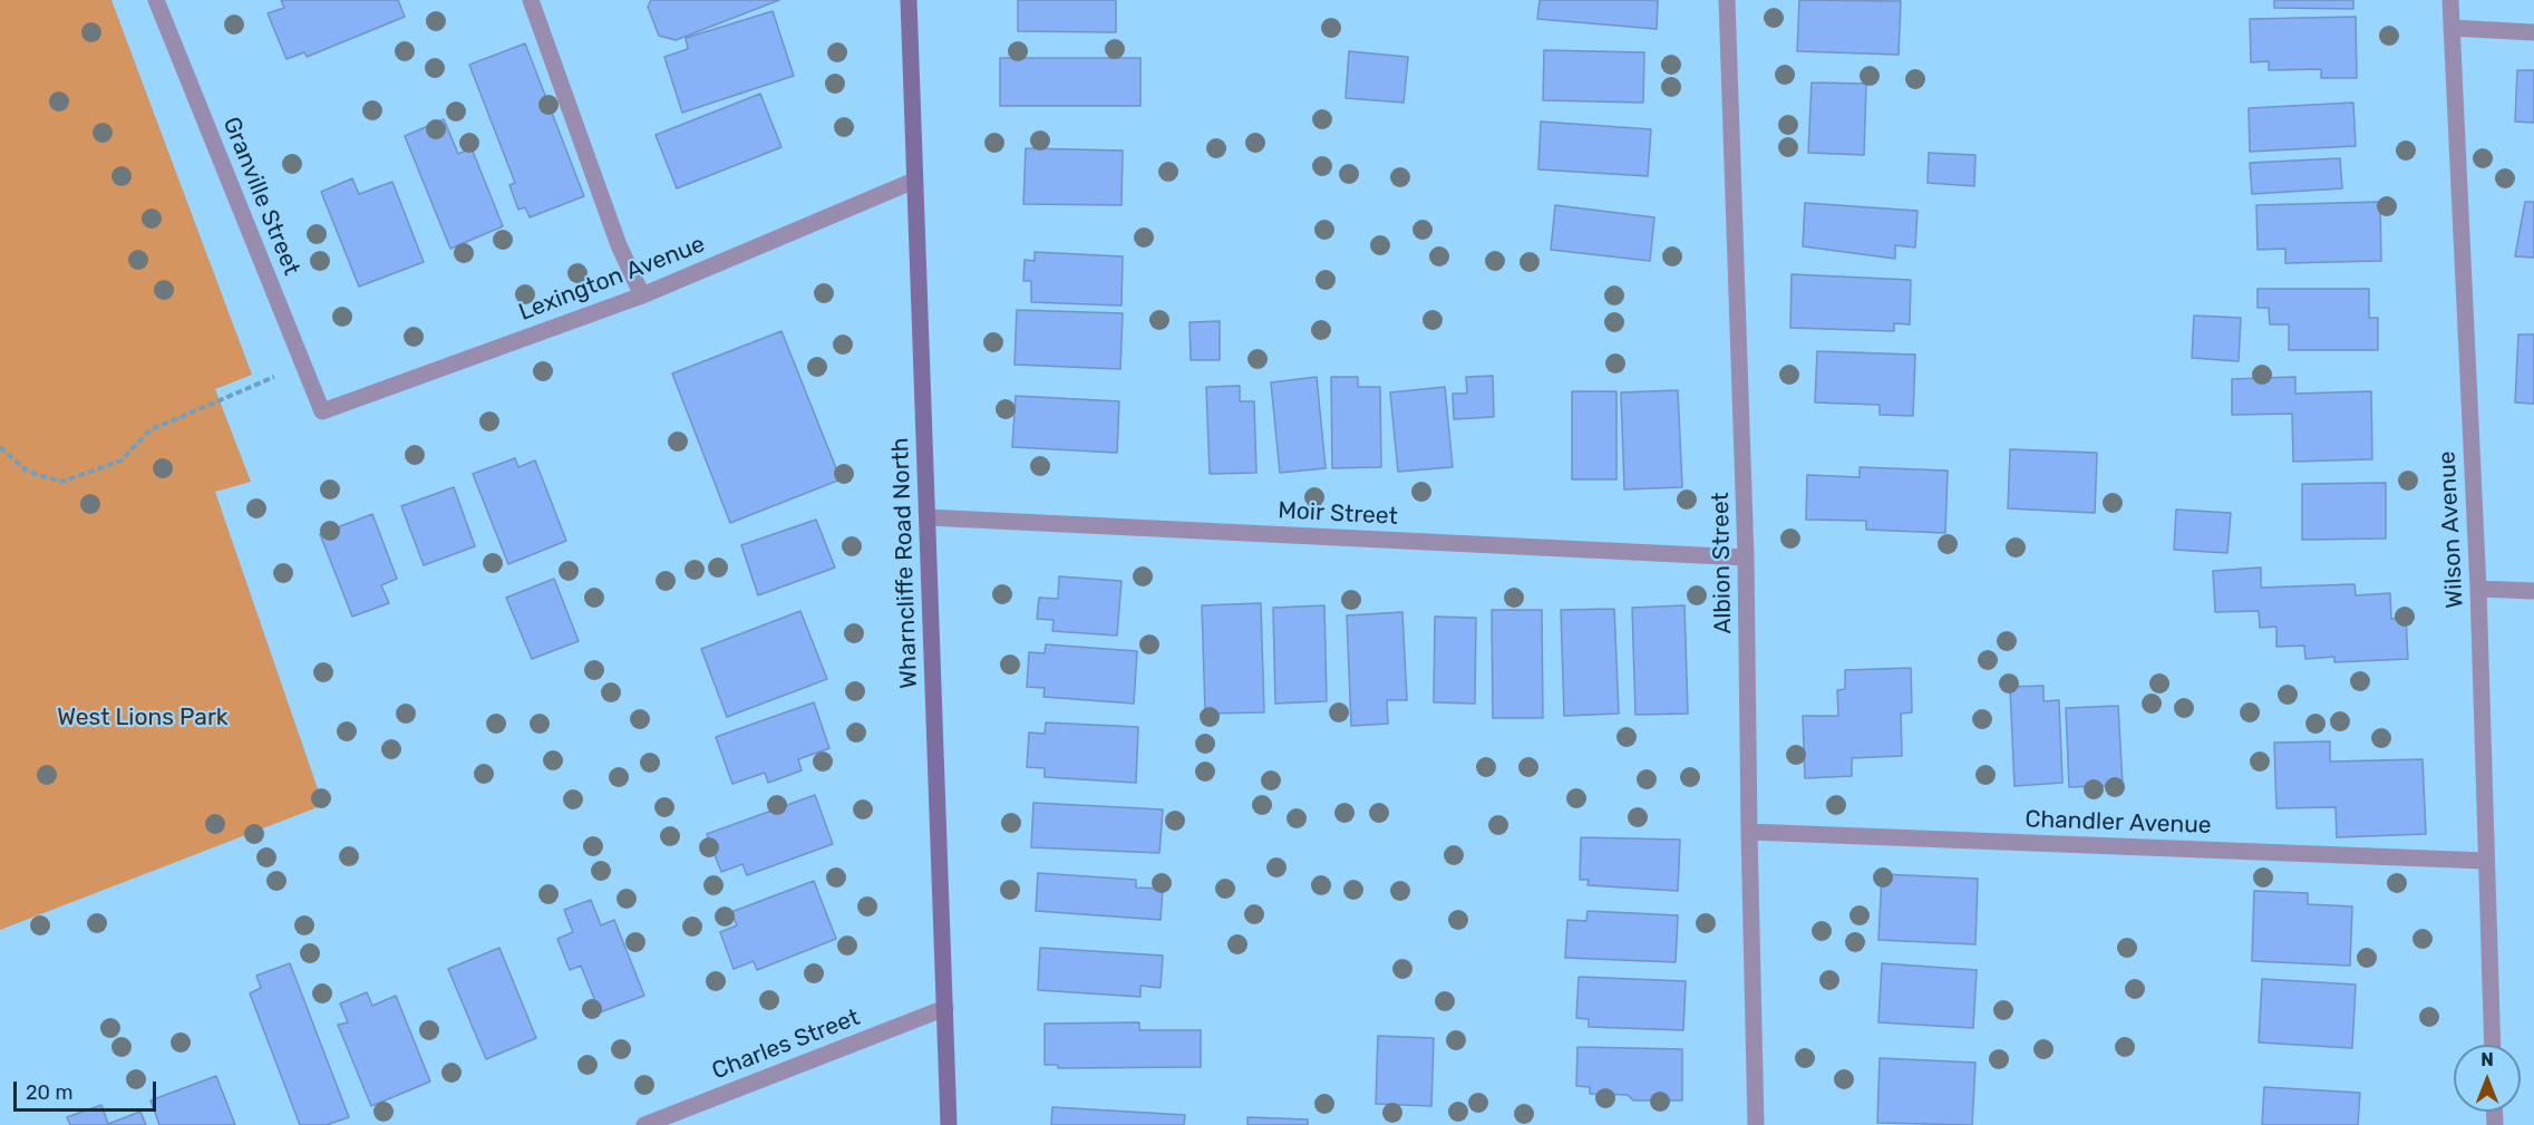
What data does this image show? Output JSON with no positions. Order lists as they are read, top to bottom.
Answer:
{
  "streets": {
    "main road": ["Wharncliffe Road North"],
    "street": [
      "Granville Street",
      "Lexington Avenue",
      "Moir Street",
      "Wilson Avenue",
      "Albion Street",
      "Chandler Avenue",
      "Charles Street"
    ]
  },
  "crossings": [
    ["Granville Street", "Lexington Avenue"],
    ["Lexington Avenue", "Wharncliffe Road North"],
    ["Moir Street", "Wharncliffe Road North"],
    ["Moir Street", "Albion Street"],
    ["Wilson Avenue", "Chandler Avenue"],
    ["Wharncliffe Road North", "Charles Street"],
    ["Albion Street", "Chandler Avenue"]
  ],
  "parks": ["West Lions Park"],
  "scale_bar": "20 m",
  "north": "top"
}
